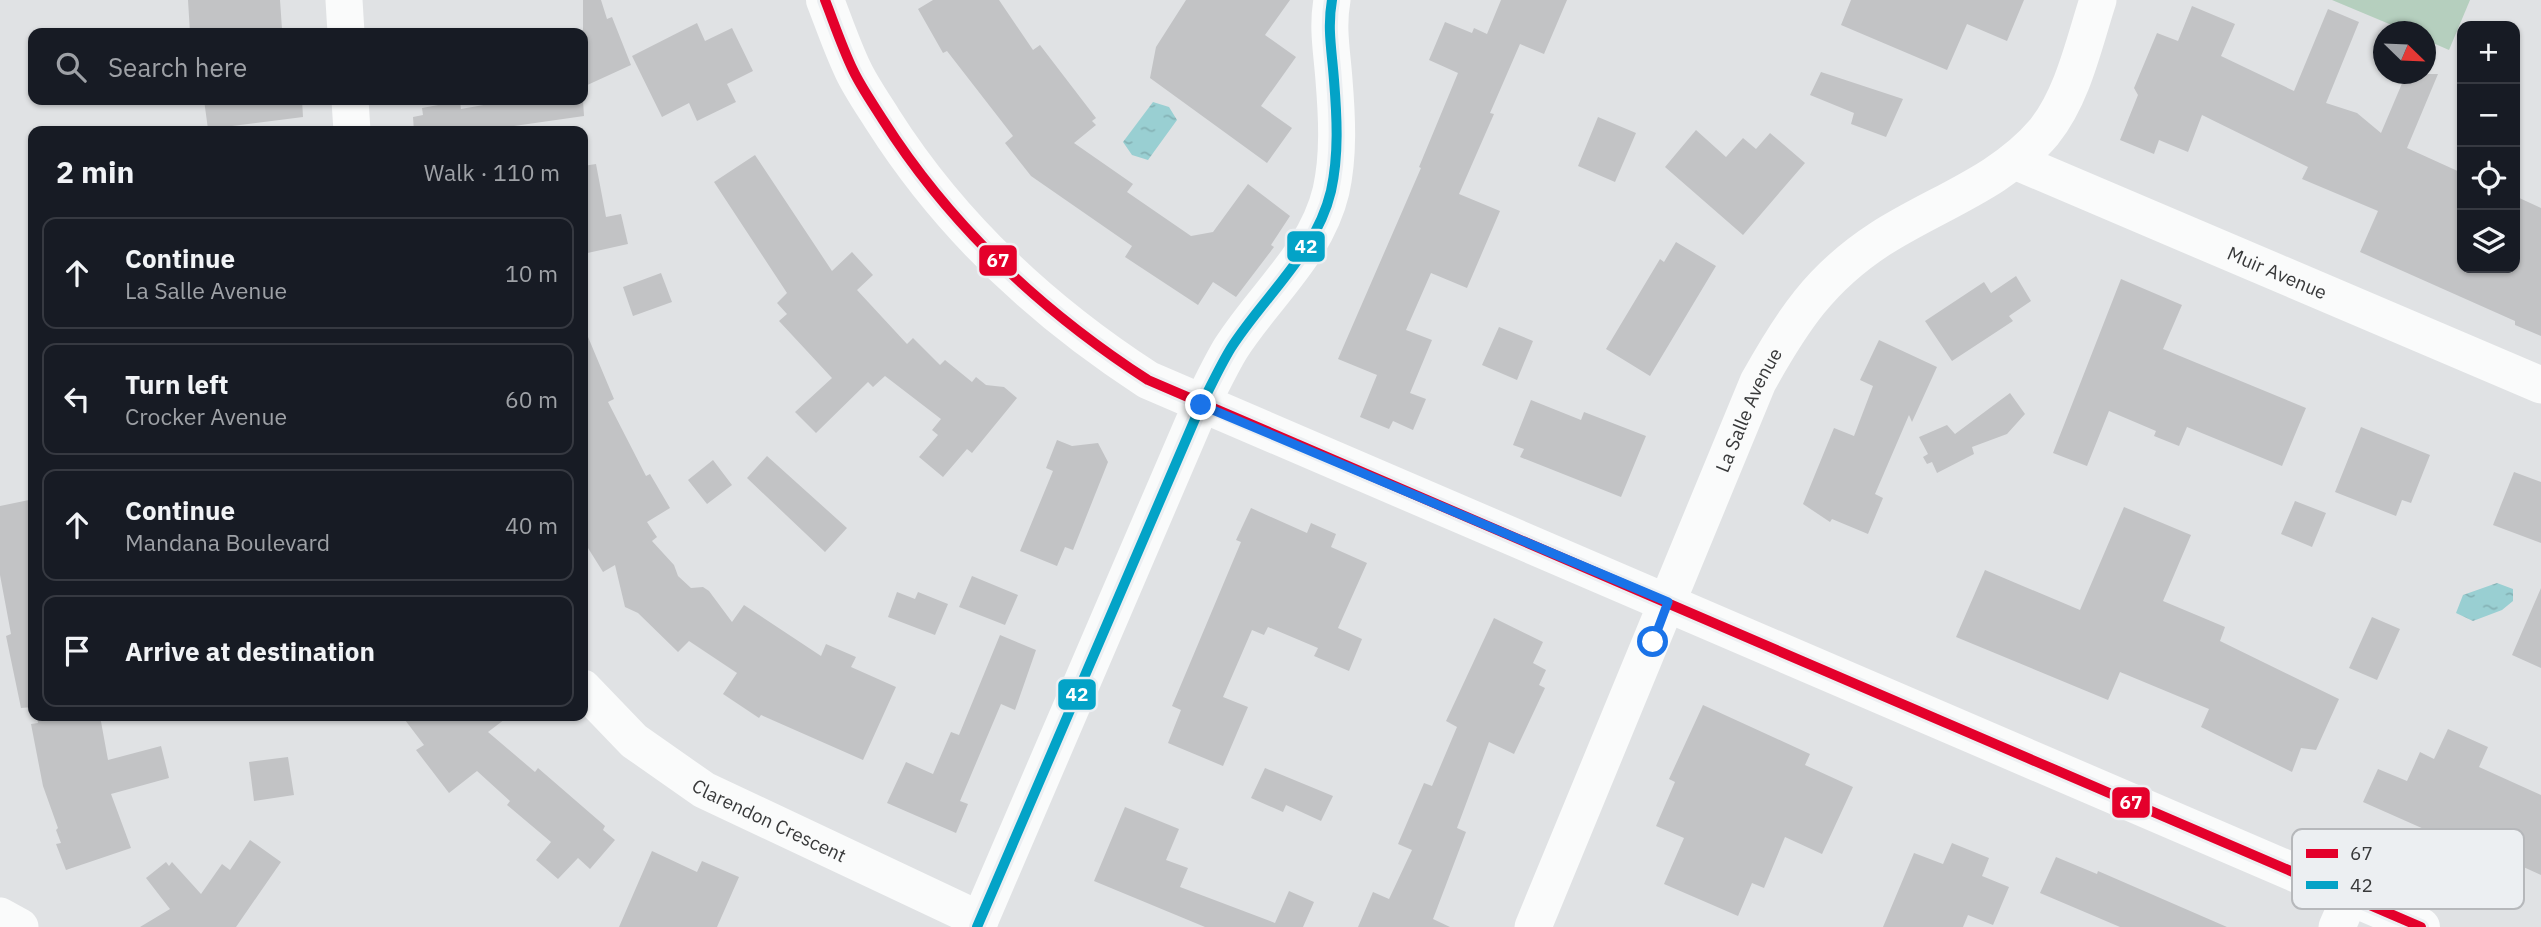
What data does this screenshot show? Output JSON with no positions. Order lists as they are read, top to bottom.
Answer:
{
  "streets": {
    "street": ["Muir Avenue", "La Salle Avenue", "Clarendon Crescent"]
  },
  "crossings": [
    ["Muir Avenue", "La Salle Avenue"]
  ],
  "lines": ["transit line 67", "transit line 42"],
  "legend": ["67", "42"],
  "north": "bottom right",
  "page": {
    "map_buttons": ["+", "−"],
    "search": "Search here",
    "heading": ["2 min", "Walk · 110 m"],
    "list": [
      ["Continue", "La Salle Avenue", "10 m"],
      ["Turn left", "Crocker Avenue", "60 m"],
      ["Continue", "Mandana Boulevard", "40 m"],
      "Arrive at destination"
    ]
  }
}
